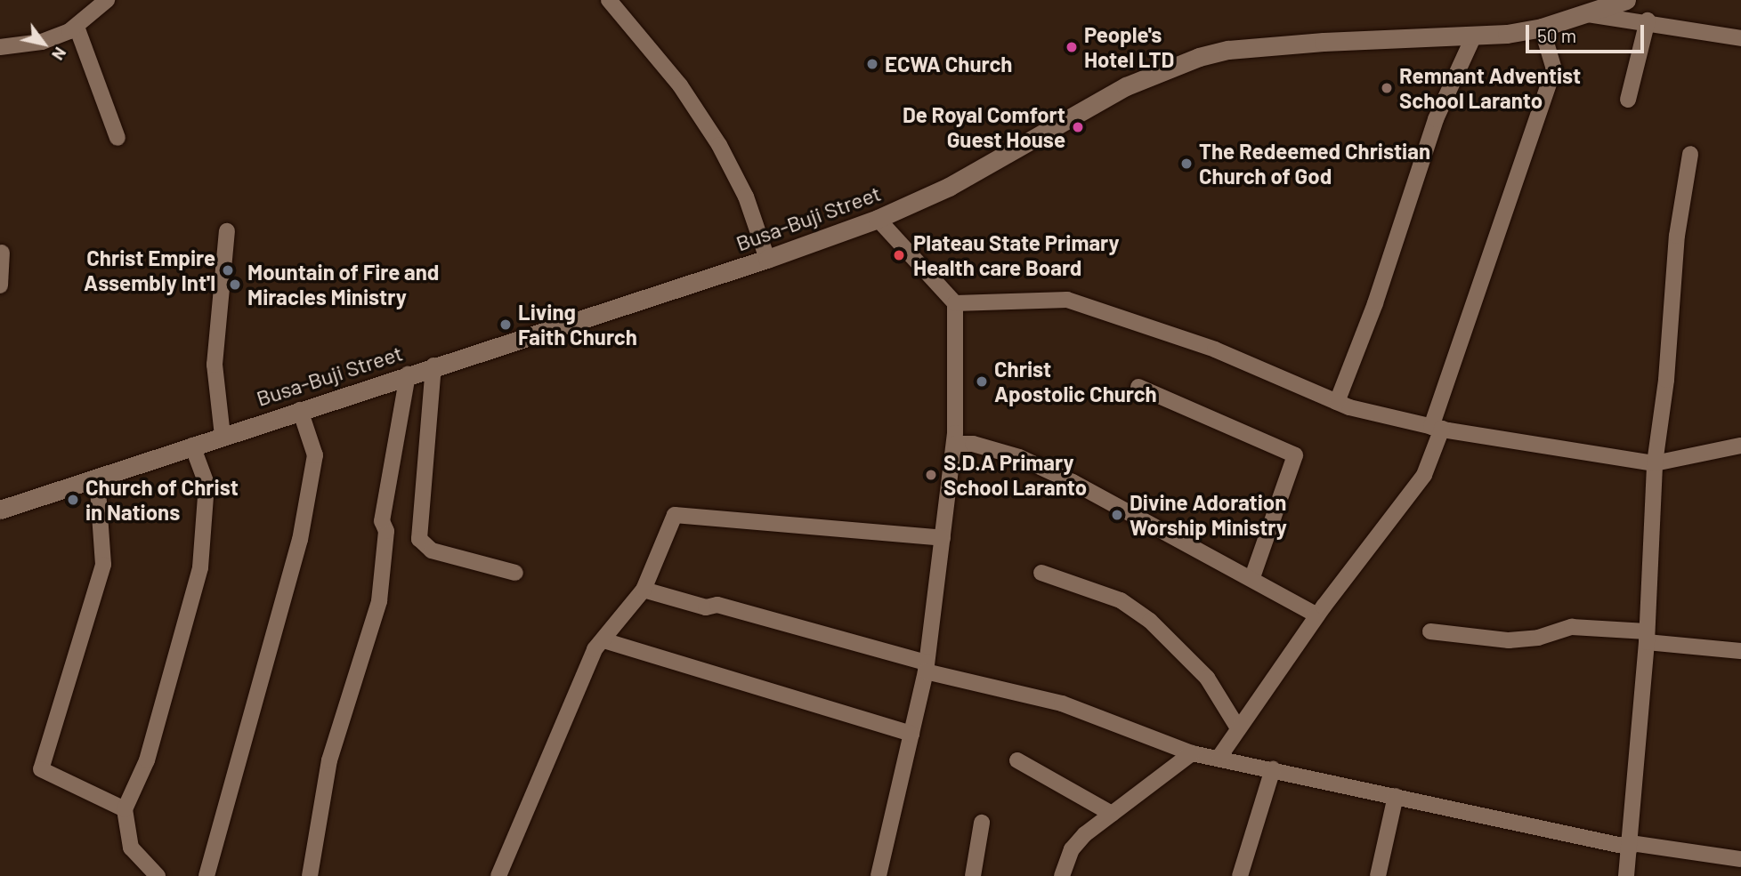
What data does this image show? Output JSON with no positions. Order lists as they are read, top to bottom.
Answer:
{
  "streets": {
    "street": ["Busa-Buji Street"]
  },
  "places": [
    "People's Hotel LTD",
    "ECWA Church",
    "Remnant Adventist School Laranto",
    "De Royal Comfort Guest House",
    "The Redeemed Christian Church of God",
    "Plateau State Primary Health care Board",
    "Christ Empire Assembly Int'l",
    "Mountain of Fire and Miracles Ministry",
    "Living Faith Church",
    "Christ Apostolic Church",
    "S.D.A Primary School Laranto",
    "Church of Christ in Nations",
    "Divine Adoration Worship Ministry"
  ],
  "scale_bar": "50 m",
  "north": "bottom right"
}
